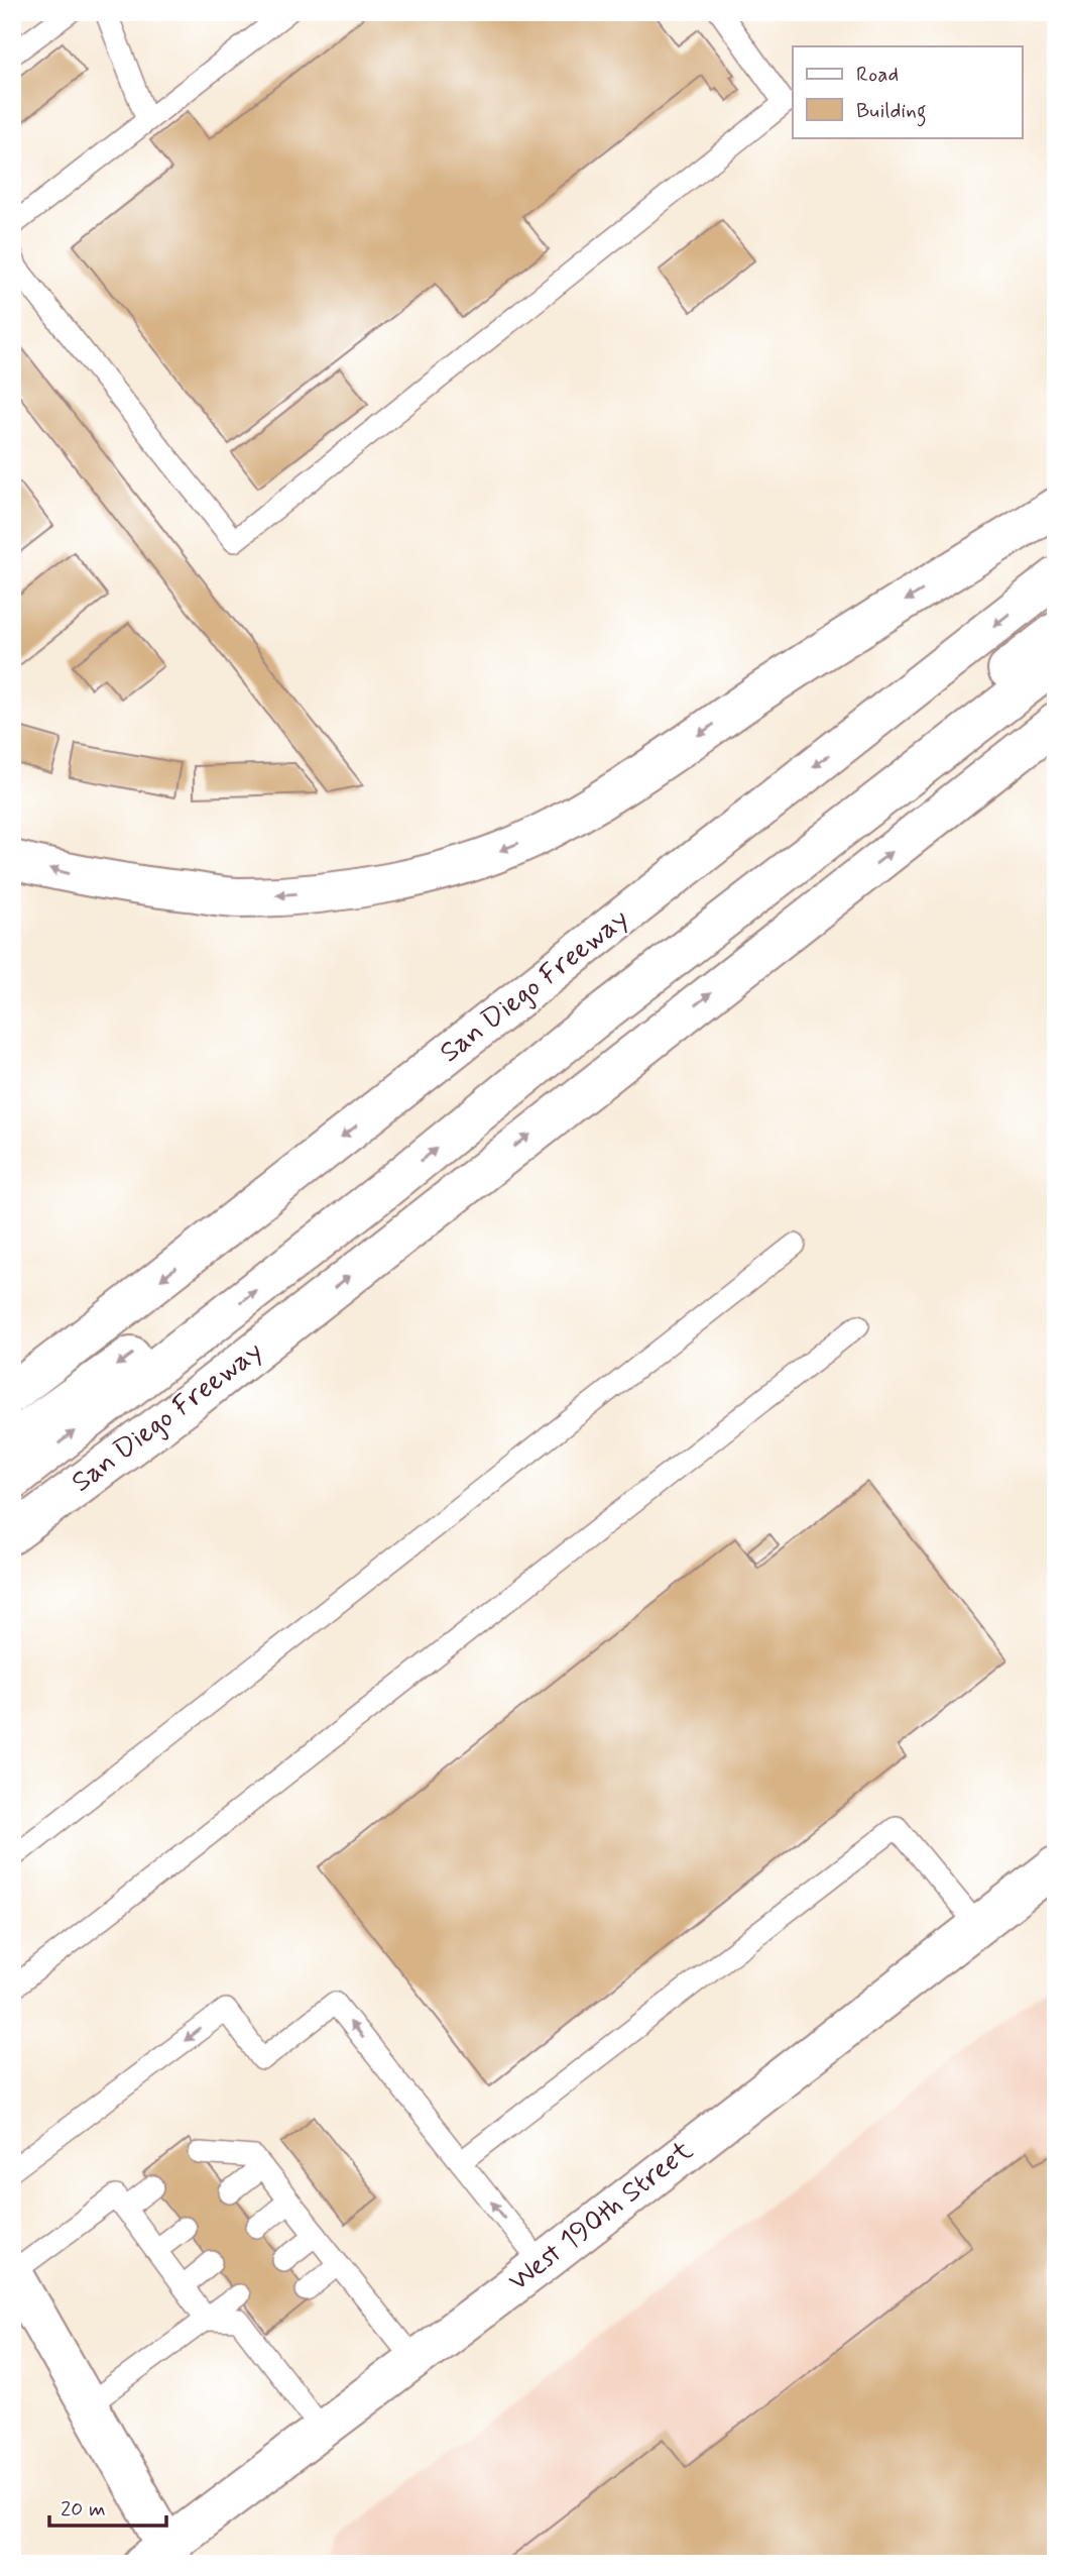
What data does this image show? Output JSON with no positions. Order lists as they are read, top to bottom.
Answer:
{
  "streets": {
    "main road": ["San Diego Freeway", "West 190th Street"]
  },
  "legend": ["Road", "Building"],
  "scale_bar": "20 m"
}
